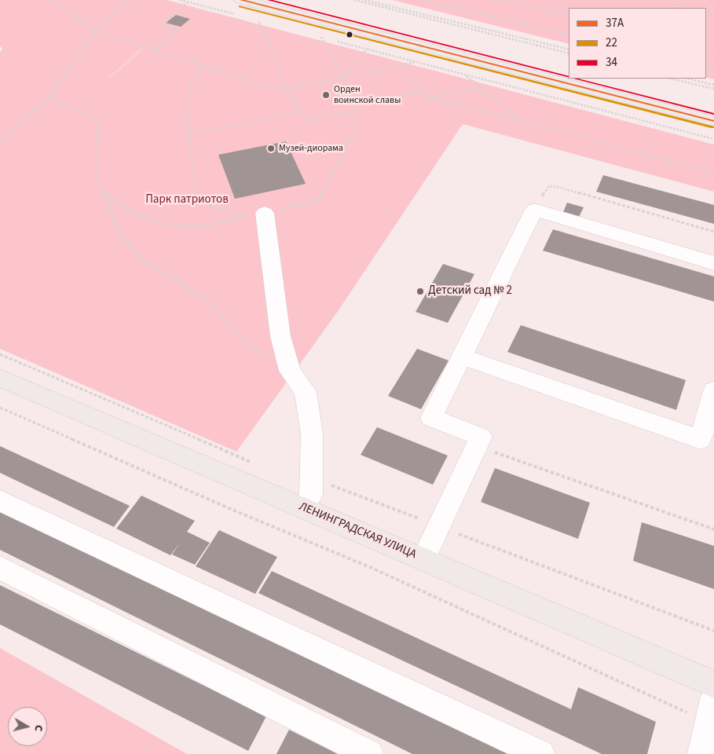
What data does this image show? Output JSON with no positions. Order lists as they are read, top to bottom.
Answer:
{
  "streets": {
    "main road": ["ЛЕНИНГРАДСКАЯ УЛИЦА"]
  },
  "parks": ["Парк патриотов"],
  "places": ["Орден воинской славы", "Музей-диорама", "Детский сад № 2"],
  "lines": ["transit line 37А", "transit line 34", "transit line 22"],
  "legend": ["37А", "22", "34"],
  "north": "right"
}
